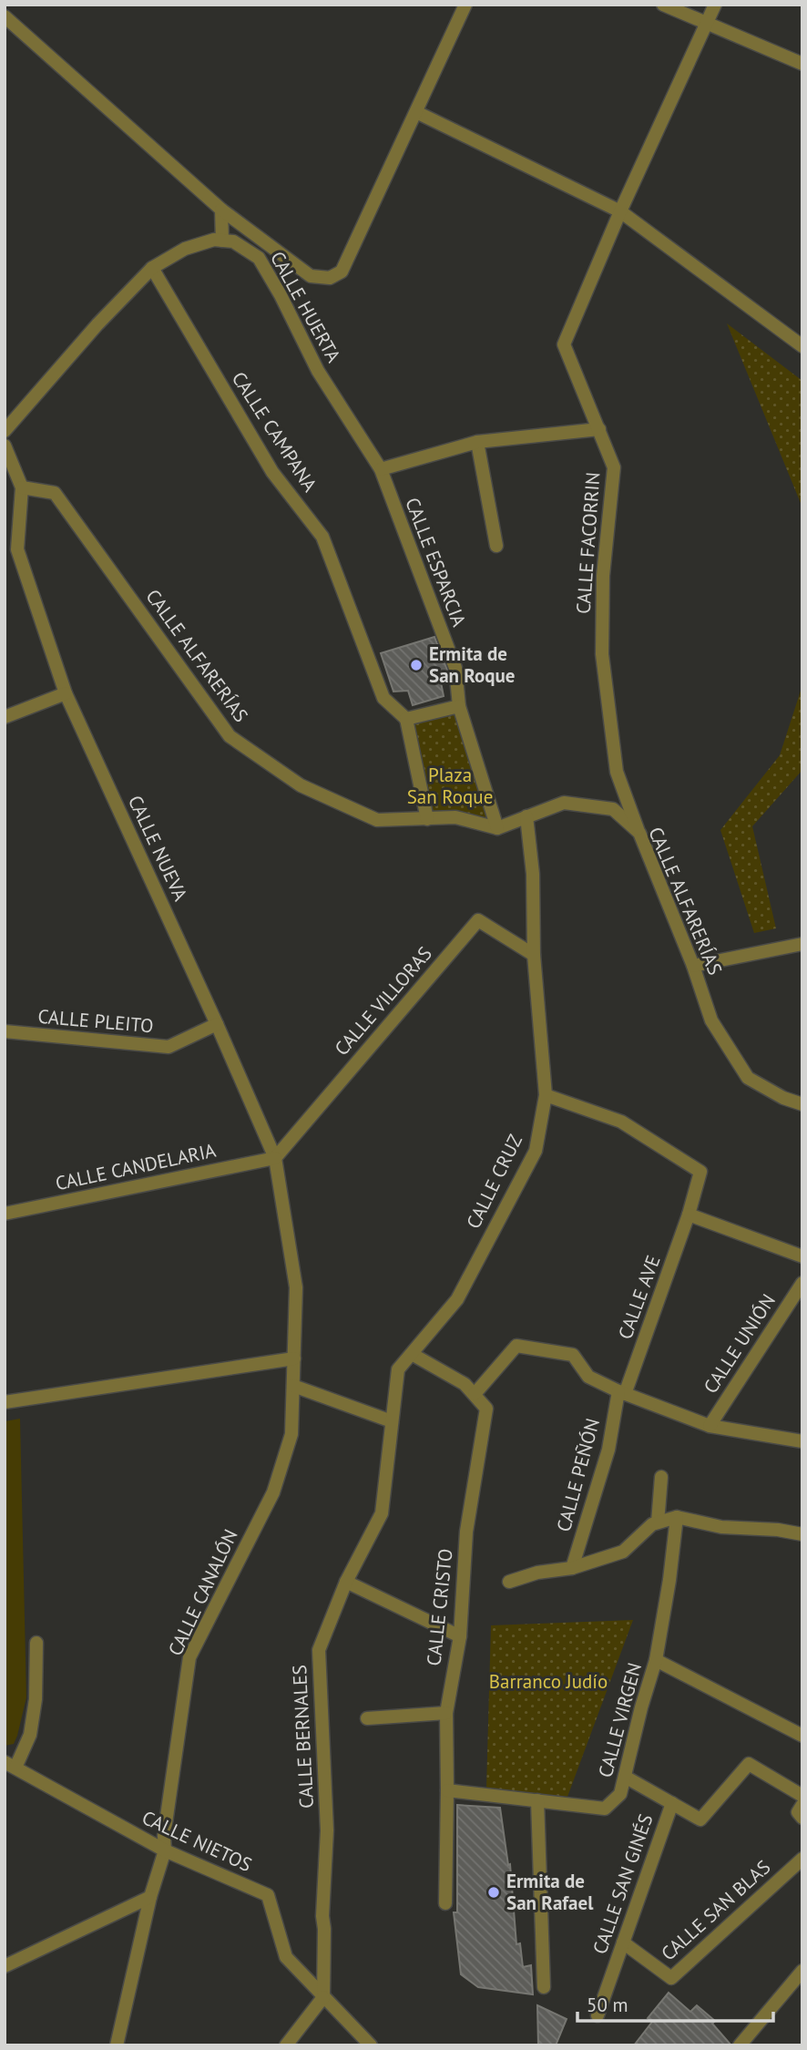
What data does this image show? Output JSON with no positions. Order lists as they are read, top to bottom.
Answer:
{
  "streets": {
    "street": [
      "CALLE HUERTA",
      "CALLE CAMPANA",
      "CALLE FACORRIN",
      "CALLE ESPARCIA",
      "CALLE ALFARERÍAS",
      "CALLE NUEVA",
      "CALLE VILLORAS",
      "CALLE PLEITO",
      "CALLE CANDELARIA",
      "CALLE CRUZ",
      "CALLE AVE",
      "CALLE UNIÓN",
      "CALLE PEÑÓN",
      "CALLE CANALÓN",
      "CALLE CRISTO",
      "CALLE VIRGEN",
      "CALLE BERNALES",
      "CALLE NIETOS",
      "CALLE SAN GINÉS",
      "CALLE SAN BLAS"
    ]
  },
  "crossings": [
    ["CALLE HUERTA", "CALLE ESPARCIA"],
    ["CALLE FACORRIN", "CALLE ALFARERÍAS"],
    ["CALLE ESPARCIA", "CALLE ALFARERÍAS"],
    ["CALLE ALFARERÍAS", "CALLE NUEVA"],
    ["CALLE ALFARERÍAS", "CALLE CRUZ"],
    ["CALLE NUEVA", "CALLE VILLORAS"],
    ["CALLE NUEVA", "CALLE PLEITO"],
    ["CALLE NUEVA", "CALLE CANDELARIA"],
    ["CALLE NUEVA", "CALLE CANALÓN"],
    ["CALLE VILLORAS", "CALLE CANDELARIA"],
    ["CALLE VILLORAS", "CALLE CRUZ"],
    ["CALLE VILLORAS", "CALLE CANALÓN"],
    ["CALLE CANDELARIA", "CALLE CANALÓN"],
    ["CALLE CRUZ", "CALLE AVE"],
    ["CALLE CRUZ", "CALLE BERNALES"],
    ["CALLE AVE", "CALLE PEÑÓN"],
    ["CALLE CANALÓN", "CALLE NIETOS"],
    ["CALLE CRISTO", "CALLE VIRGEN"],
    ["CALLE BERNALES", "CALLE NIETOS"],
    ["CALLE SAN GINÉS", "CALLE SAN BLAS"]
  ],
  "parks": ["Plaza San Roque", "Barranco Judío"],
  "places": ["Ermita de San Roque", "Ermita de San Rafael"],
  "scale_bar": "50 m"
}
